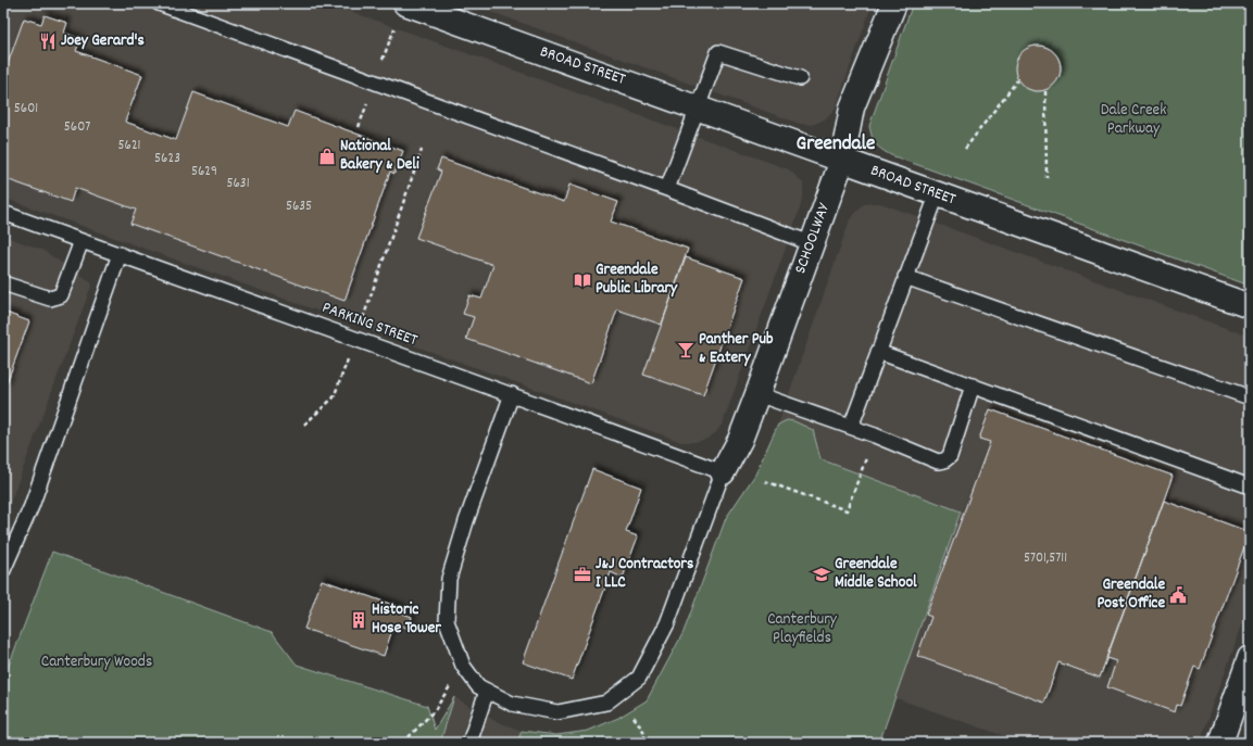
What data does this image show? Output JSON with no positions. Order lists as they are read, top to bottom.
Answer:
{
  "streets": {
    "street": ["BROAD STREET", "SCHOOLWAY"],
    "lane": ["PARKING STREET"]
  },
  "crossings": [
    ["BROAD STREET", "SCHOOLWAY"],
    ["SCHOOLWAY", "PARKING STREET"]
  ],
  "districts": ["Greendale"],
  "parks": ["Dale Creek Parkway", "Canterbury Playfields", "Canterbury Woods"],
  "places": {
    "restaurant": ["Joey Gerard's"],
    "shop": ["National Bakery & Deli"],
    "library": ["Greendale Public Library"],
    "bar": ["Panther Pub & Eatery"],
    "office": ["J&J Contractors I LLC"],
    "school or university": ["Greendale Middle School"],
    "public building": ["Greendale Post Office"],
    "building": ["Historic Hose Tower"]
  },
  "house_numbers": [
    "5601",
    "5607",
    "5621",
    "5623",
    "5629",
    "5631",
    "5635",
    "5701,5711"
  ]
}
